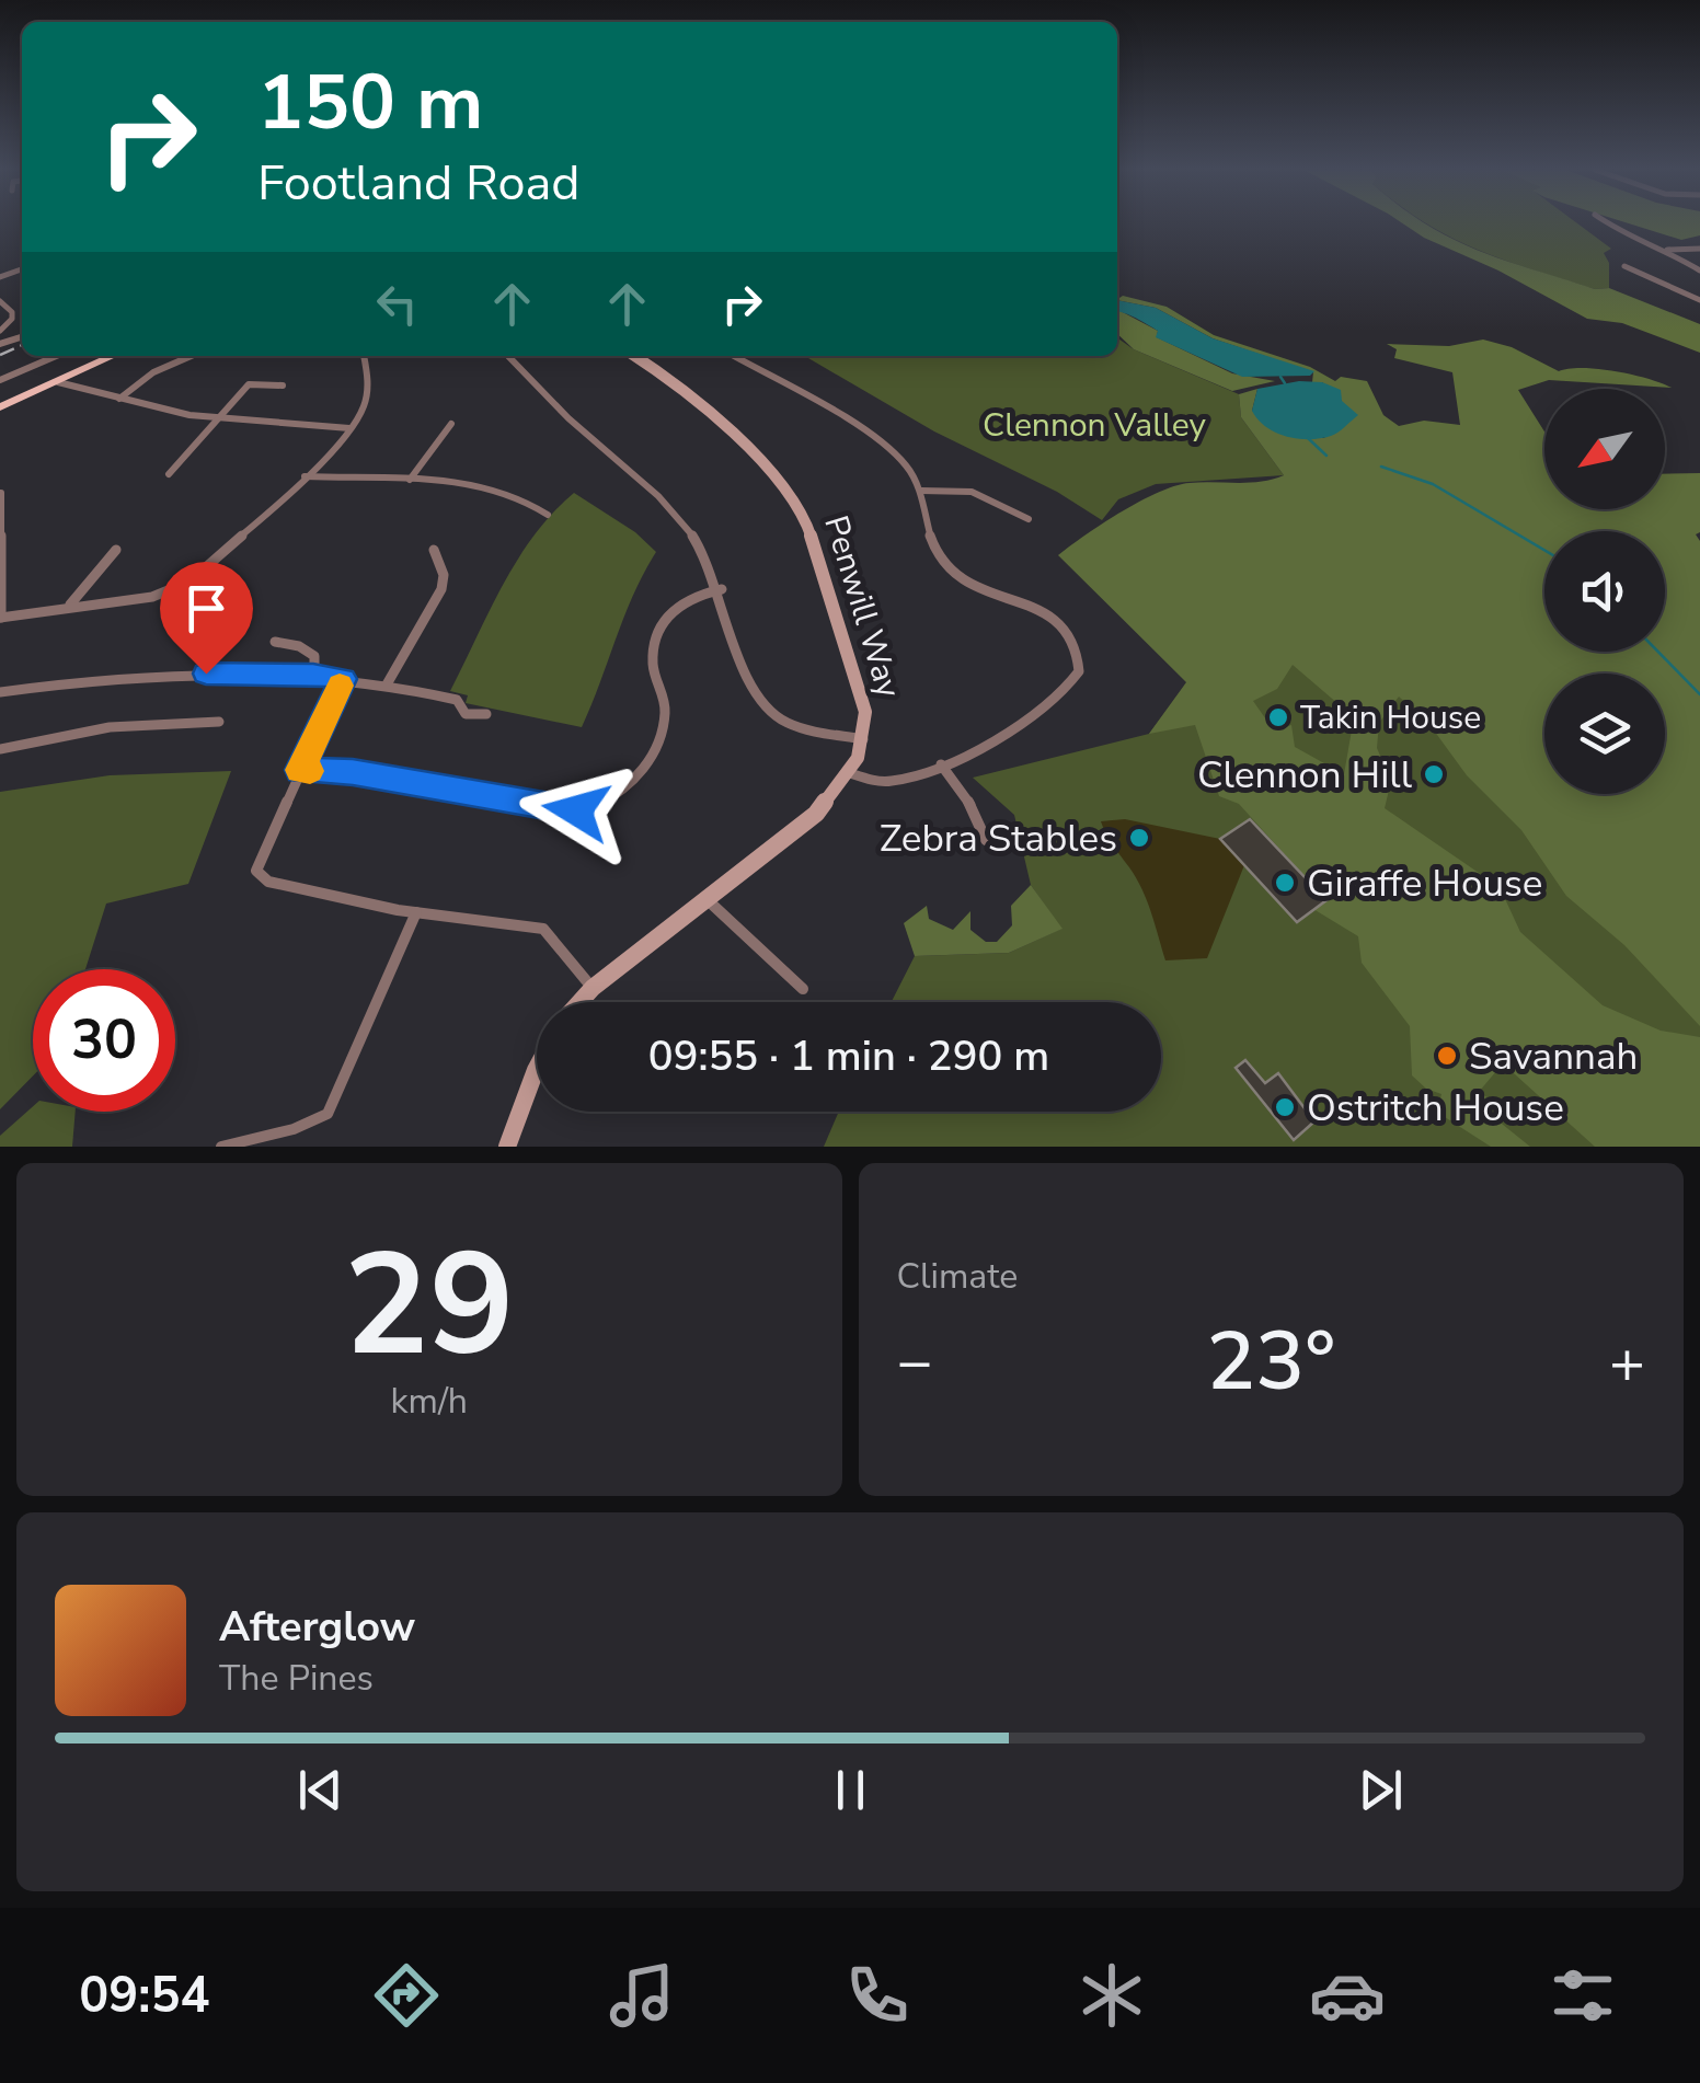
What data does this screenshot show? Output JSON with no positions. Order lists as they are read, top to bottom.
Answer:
{
  "streets": {
    "street": ["Penwill Way"]
  },
  "parks": ["Clennon Valley"],
  "places": [
    "Takin House",
    "Clennon Hill",
    "Zebra Stables",
    "Giraffe House",
    "Savannah",
    "Ostritch House"
  ],
  "north": "bottom left",
  "page": {
    "turn": ["150 m", "Footland Road"],
    "limit": "30",
    "trip": "09:55 · 1 min · 290 m",
    "tile": [
      ["29", "km/h"],
      "Climate"
    ],
    "heat": ["−", "23°", "+"],
    "song": ["Afterglow", "The Pines"],
    "tabs": "09:54"
  }
}
